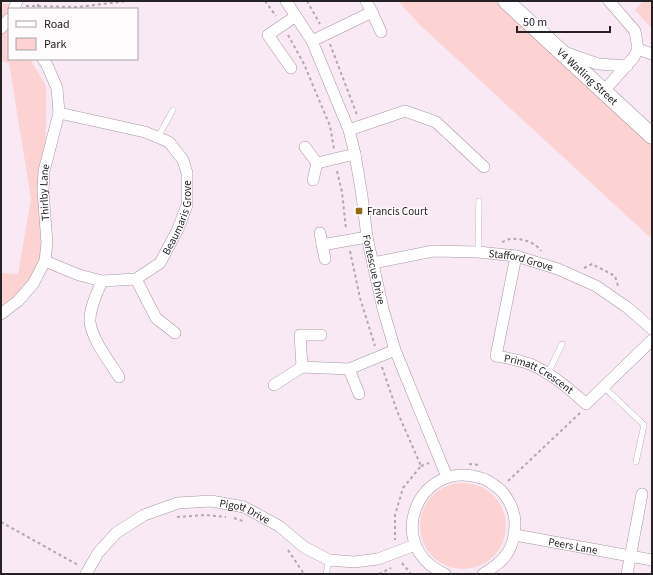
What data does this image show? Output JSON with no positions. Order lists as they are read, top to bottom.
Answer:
{
  "streets": {
    "street": [
      "V4 Watling Street",
      "Thirlby Lane",
      "Beaumaris Grove",
      "Stafford Grove",
      "Fortescue Drive",
      "Primatt Crescent",
      "Pigott Drive",
      "Peers Lane"
    ]
  },
  "crossings": [
    ["Thirlby Lane", "Beaumaris Grove"],
    ["Stafford Grove", "Fortescue Drive"],
    ["Stafford Grove", "Primatt Crescent"]
  ],
  "places": {
    "transit": ["Francis Court"]
  },
  "legend": ["Road", "Park"],
  "scale_bar": "50 m"
}
